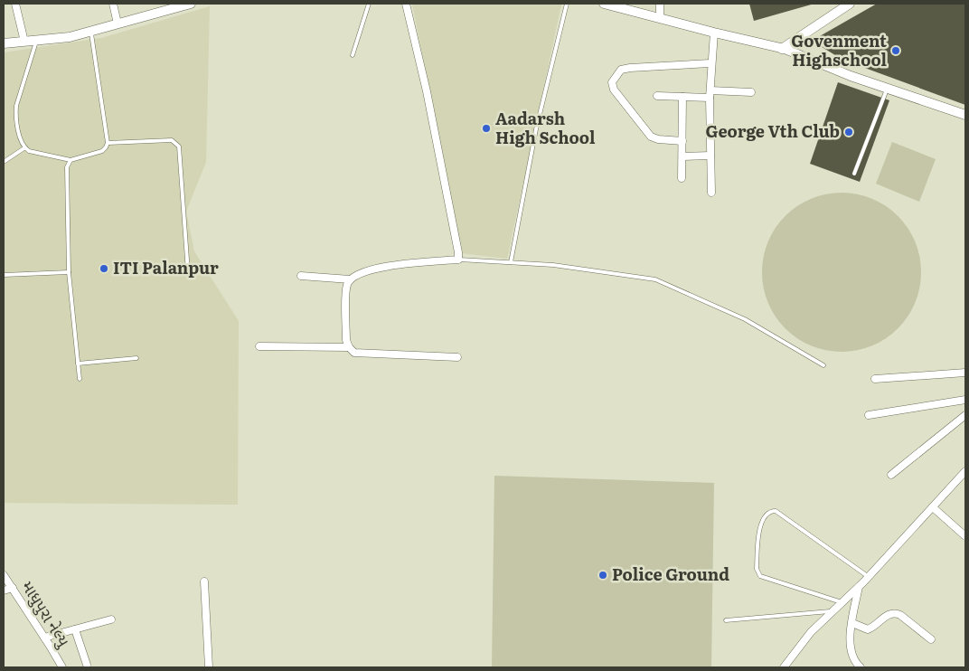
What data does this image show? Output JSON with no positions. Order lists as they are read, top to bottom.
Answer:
{
  "streets": {
    "street": ["માધુપુરા નેલ્યુ"]
  },
  "places": [
    "Govenment Highschool",
    "Aadarsh High School",
    "George Vth Club",
    "ITI Palanpur",
    "Police Ground"
  ]
}
